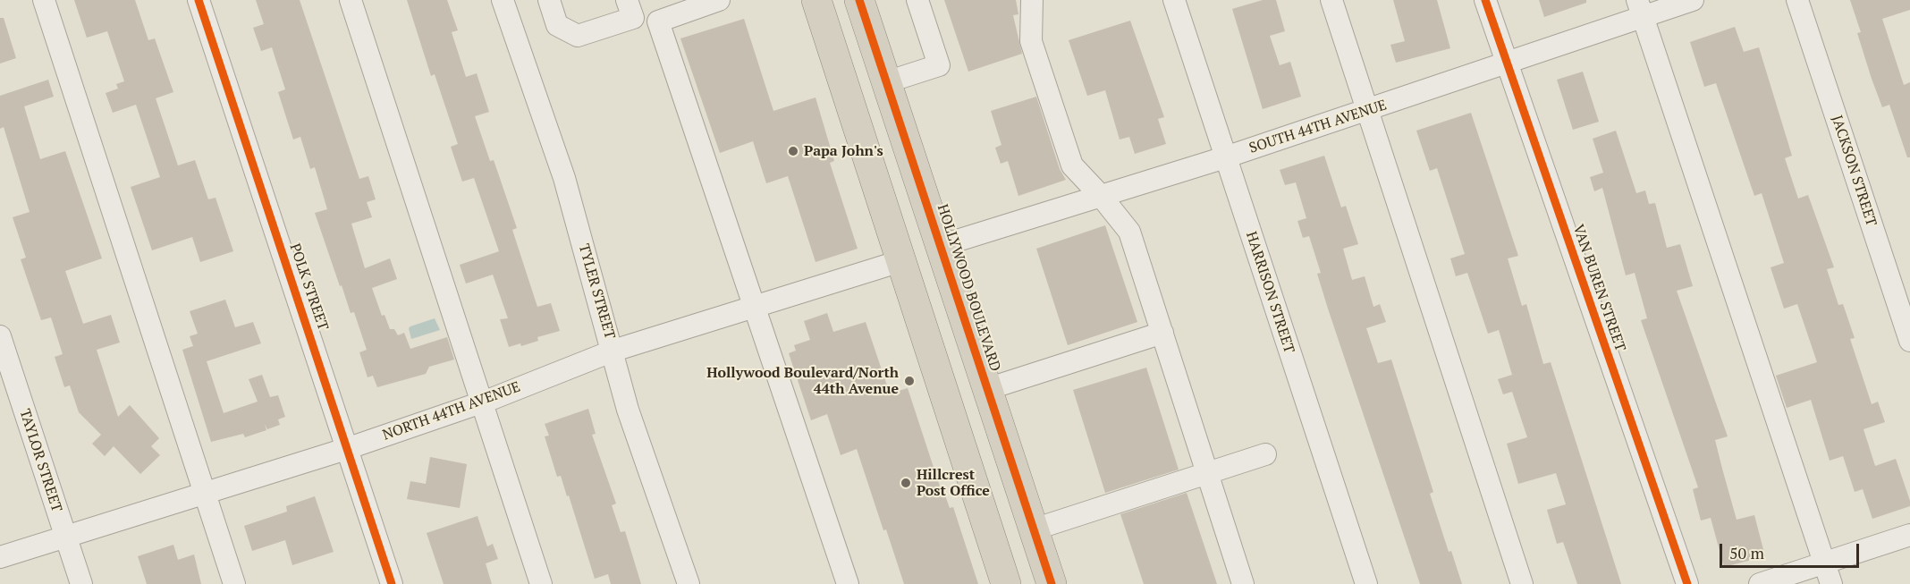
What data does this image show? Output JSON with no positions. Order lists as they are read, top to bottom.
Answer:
{
  "streets": {
    "highway": ["HOLLYWOOD BOULEVARD"],
    "street": [
      "SOUTH 44TH AVENUE",
      "JACKSON STREET",
      "POLK STREET",
      "VAN BUREN STREET",
      "TYLER STREET",
      "HARRISON STREET",
      "NORTH 44TH AVENUE",
      "TAYLOR STREET"
    ]
  },
  "crossings": [
    ["SOUTH 44TH AVENUE", "HOLLYWOOD BOULEVARD"],
    ["SOUTH 44TH AVENUE", "VAN BUREN STREET"],
    ["SOUTH 44TH AVENUE", "HARRISON STREET"],
    ["POLK STREET", "NORTH 44TH AVENUE"],
    ["TYLER STREET", "NORTH 44TH AVENUE"],
    ["NORTH 44TH AVENUE", "TAYLOR STREET"]
  ],
  "places": ["Papa John's", "Hollywood Boulevard/North 44th Avenue", "Hillcrest Post Office"],
  "scale_bar": "50 m"
}
